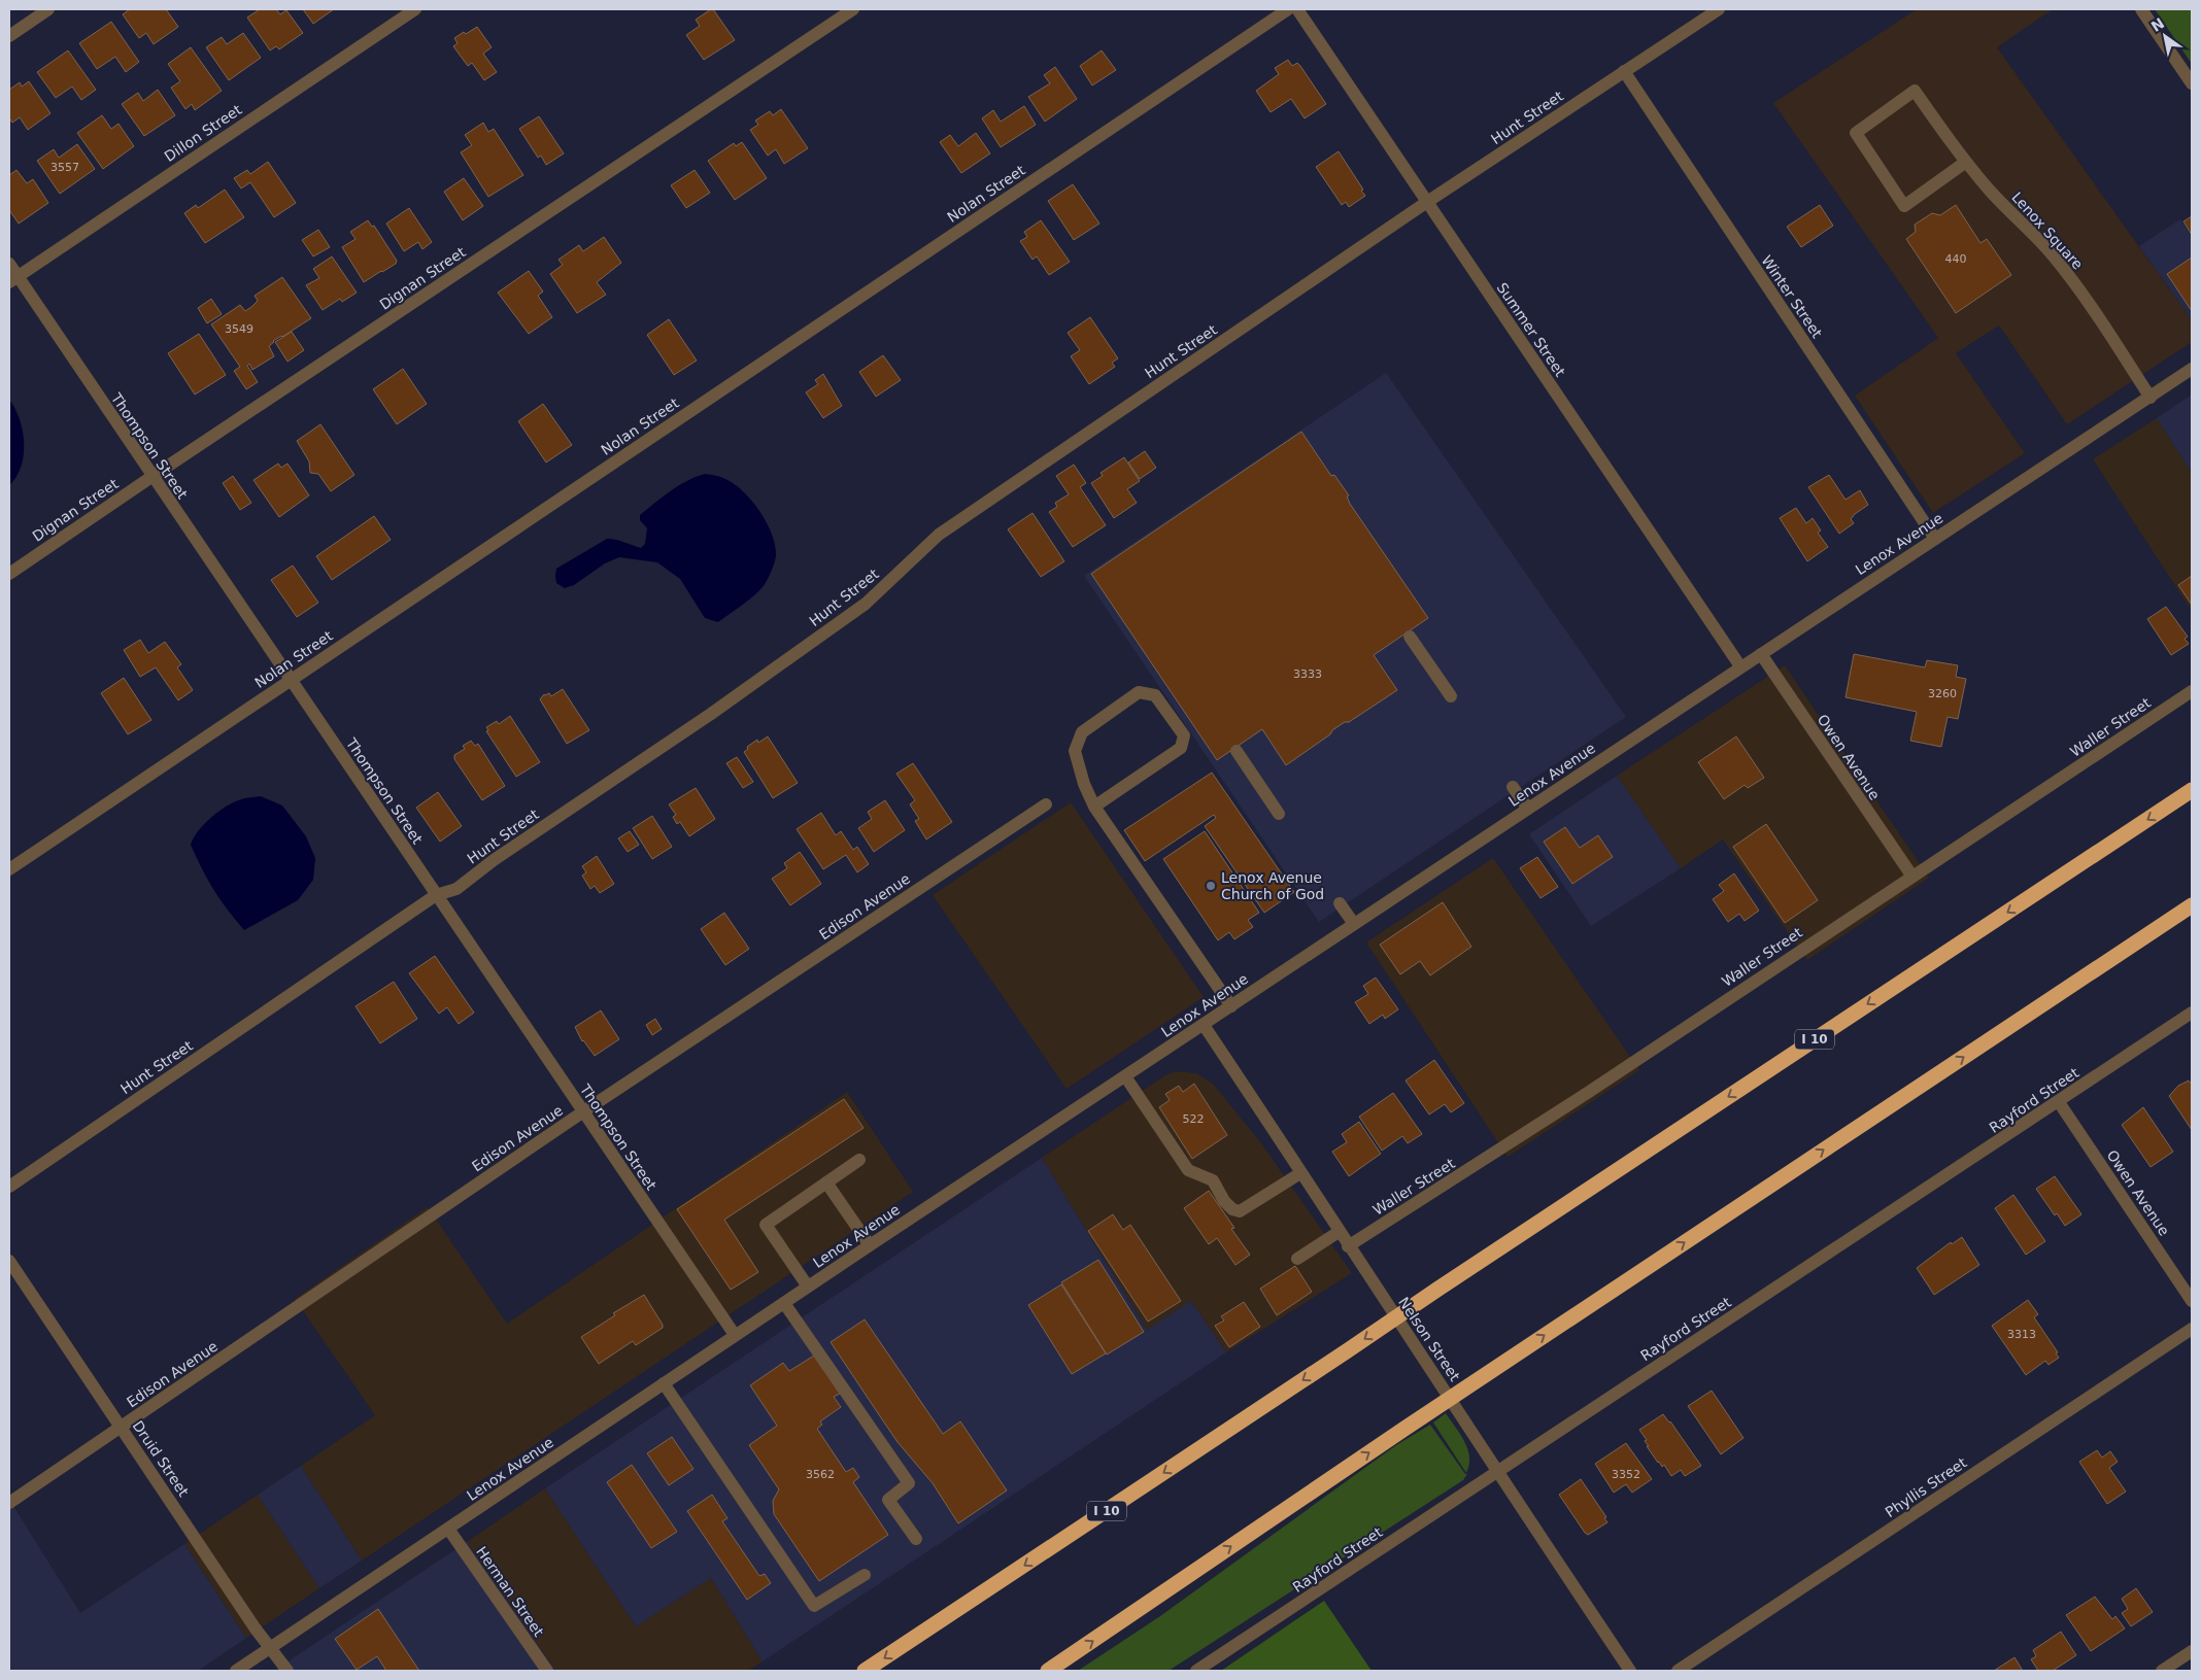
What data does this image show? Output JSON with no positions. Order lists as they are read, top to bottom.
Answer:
{
  "streets": {
    "highway": ["I 10"],
    "street": [
      "Hunt Street",
      "Dillon Street",
      "Nolan Street",
      "Lenox Square",
      "Dignan Street",
      "Winter Street",
      "Summer Street",
      "Thompson Street",
      "Lenox Avenue",
      "Waller Street",
      "Owen Avenue",
      "Edison Avenue",
      "Rayford Street",
      "Nelson Street",
      "Druid Street",
      "Phyllis Street",
      "Herman Street"
    ]
  },
  "crossings": [
    ["Hunt Street", "Winter Street"],
    ["Hunt Street", "Summer Street"],
    ["Hunt Street", "Thompson Street"],
    ["Dillon Street", "Thompson Street"],
    ["Nolan Street", "Thompson Street"],
    ["Lenox Square", "Lenox Avenue"],
    ["Dignan Street", "Thompson Street"],
    ["Winter Street", "Lenox Avenue"],
    ["Summer Street", "Lenox Avenue"],
    ["Thompson Street", "Lenox Avenue"],
    ["Thompson Street", "Edison Avenue"],
    ["Lenox Avenue", "Owen Avenue"],
    ["Lenox Avenue", "Nelson Street"],
    ["Lenox Avenue", "Druid Street"],
    ["Lenox Avenue", "Herman Street"],
    ["Waller Street", "Owen Avenue"],
    ["Waller Street", "Nelson Street"],
    ["Owen Avenue", "Rayford Street"],
    ["Edison Avenue", "Druid Street"],
    ["Rayford Street", "Nelson Street"]
  ],
  "places": ["Lenox Avenue Church of God"],
  "house_numbers": [
    "3557",
    "440",
    "3549",
    "3333",
    "3260",
    "522",
    "3313",
    "3562",
    "3352"
  ],
  "north": "top left"
}
